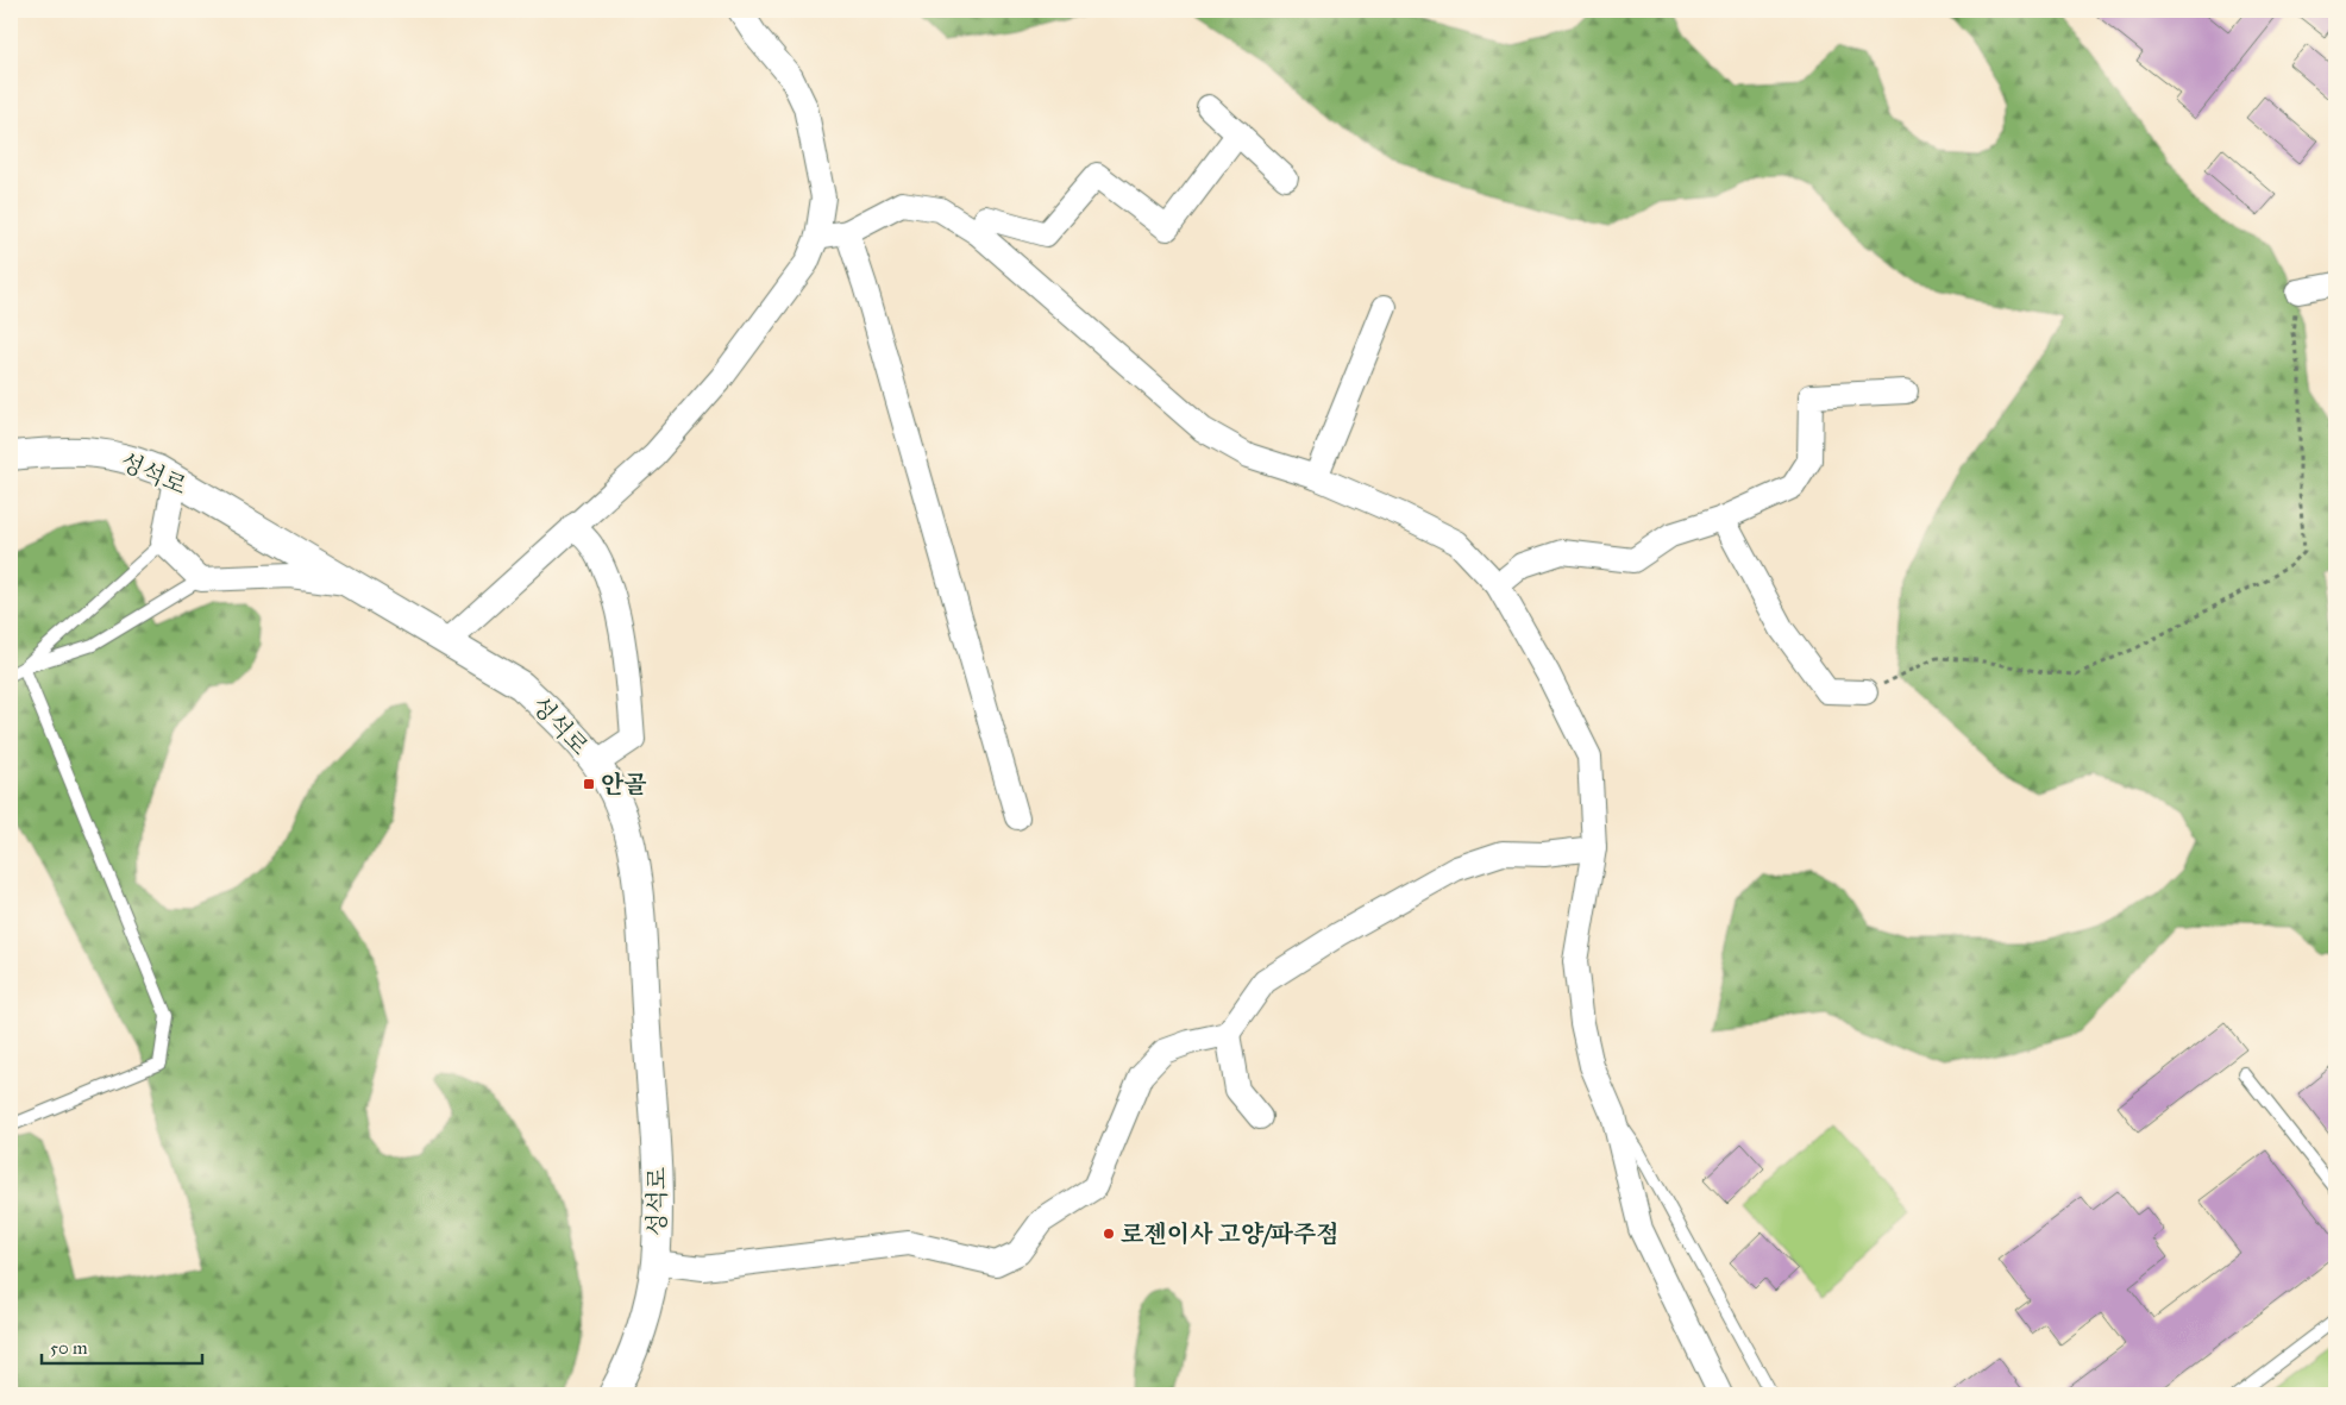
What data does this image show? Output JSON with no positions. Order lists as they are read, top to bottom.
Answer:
{
  "streets": {
    "street": ["성석로"]
  },
  "places": {
    "transit": ["안골"],
    "other": ["로젠이사 고양/파주점"]
  },
  "scale_bar": "50 m"
}
